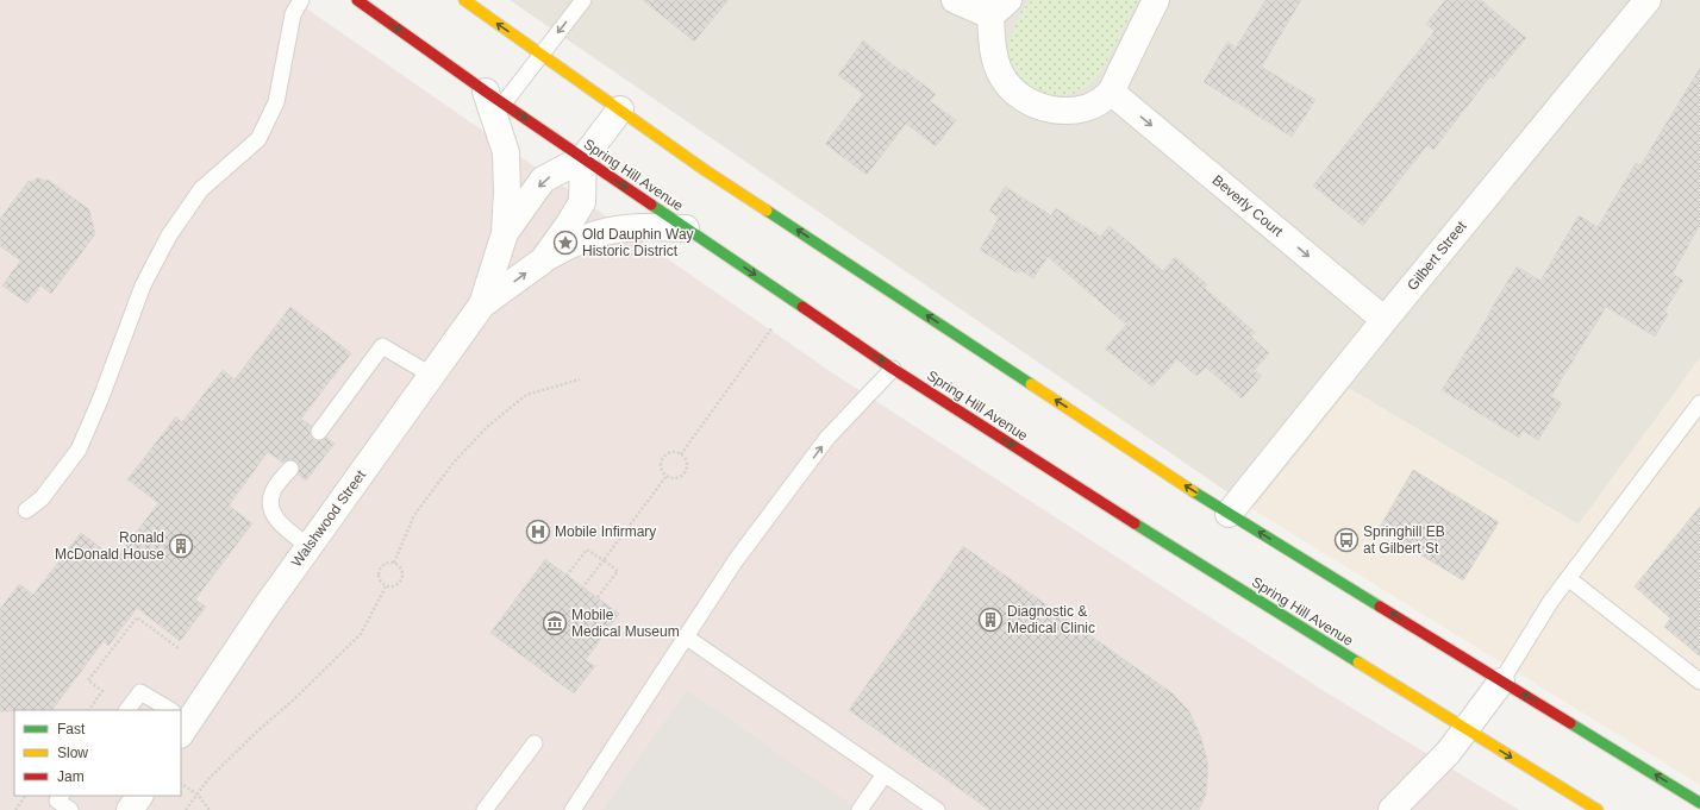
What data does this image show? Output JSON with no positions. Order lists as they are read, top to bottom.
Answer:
{
  "streets": {
    "main road": ["Spring Hill Avenue"],
    "street": ["Beverly Court", "Gilbert Street", "Walshwood Street"]
  },
  "crossings": [
    ["Spring Hill Avenue", "Walshwood Street"],
    ["Beverly Court", "Gilbert Street"]
  ],
  "one_way": ["Beverly Court"],
  "places": {
    "place": ["Old Dauphin Way Historic District"],
    "hospital": ["Mobile Infirmary"],
    "bus stop": ["Springhill EB at Gilbert St"],
    "building": ["Ronald McDonald House", "Diagnostic & Medical Clinic"],
    "museum": ["Mobile Medical Museum"]
  },
  "legend": ["Fast", "Slow", "Jam"]
}
